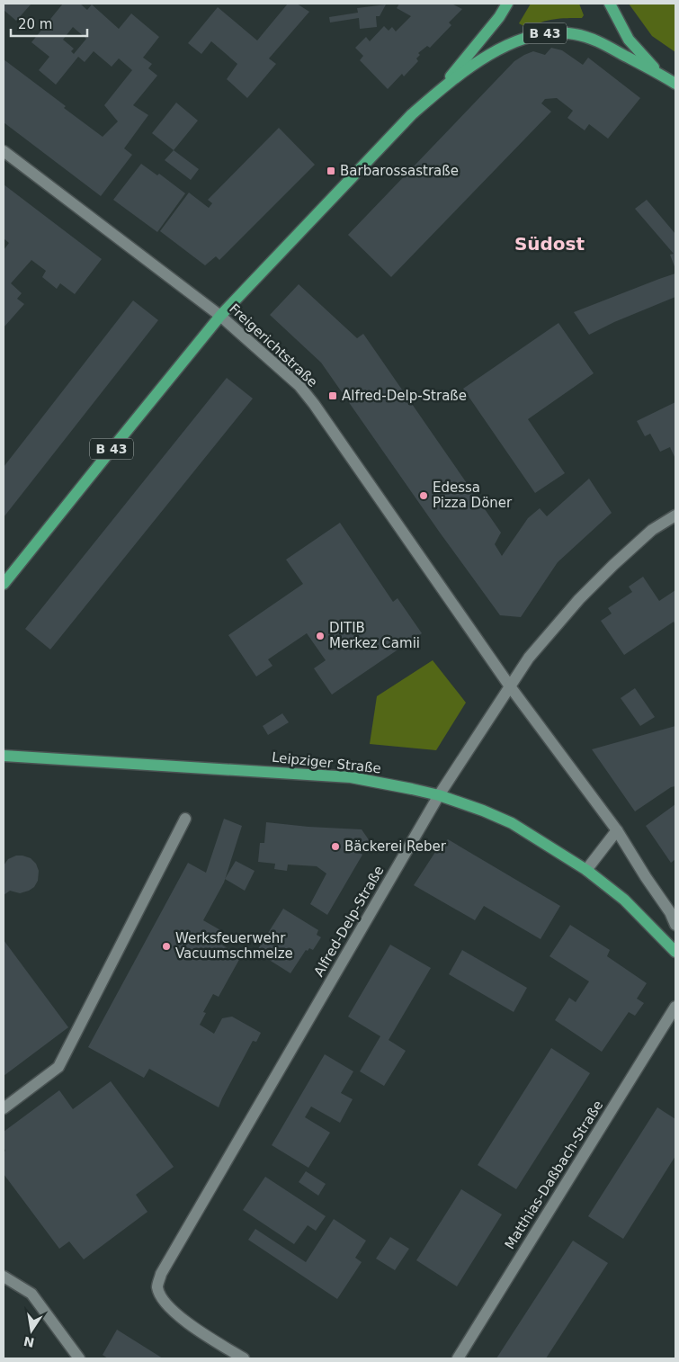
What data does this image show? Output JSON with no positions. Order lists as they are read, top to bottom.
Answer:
{
  "streets": {
    "main road": ["B 43", "Leipziger Straße"],
    "street": ["Freigerichtstraße", "Alfred-Delp-Straße", "Matthias-Daßbach-Straße"]
  },
  "crossings": [
    ["B 43", "Freigerichtstraße"],
    ["Freigerichtstraße", "Alfred-Delp-Straße"],
    ["Leipziger Straße", "Alfred-Delp-Straße"]
  ],
  "districts": ["Südost"],
  "places": {
    "transit": ["Barbarossastraße", "Alfred-Delp-Straße"],
    "other": [
      "Edessa Pizza Döner",
      "DITIB Merkez Camii",
      "Bäckerei Reber",
      "Werksfeuerwehr Vacuumschmelze"
    ]
  },
  "scale_bar": "20 m",
  "north": "bottom"
}
